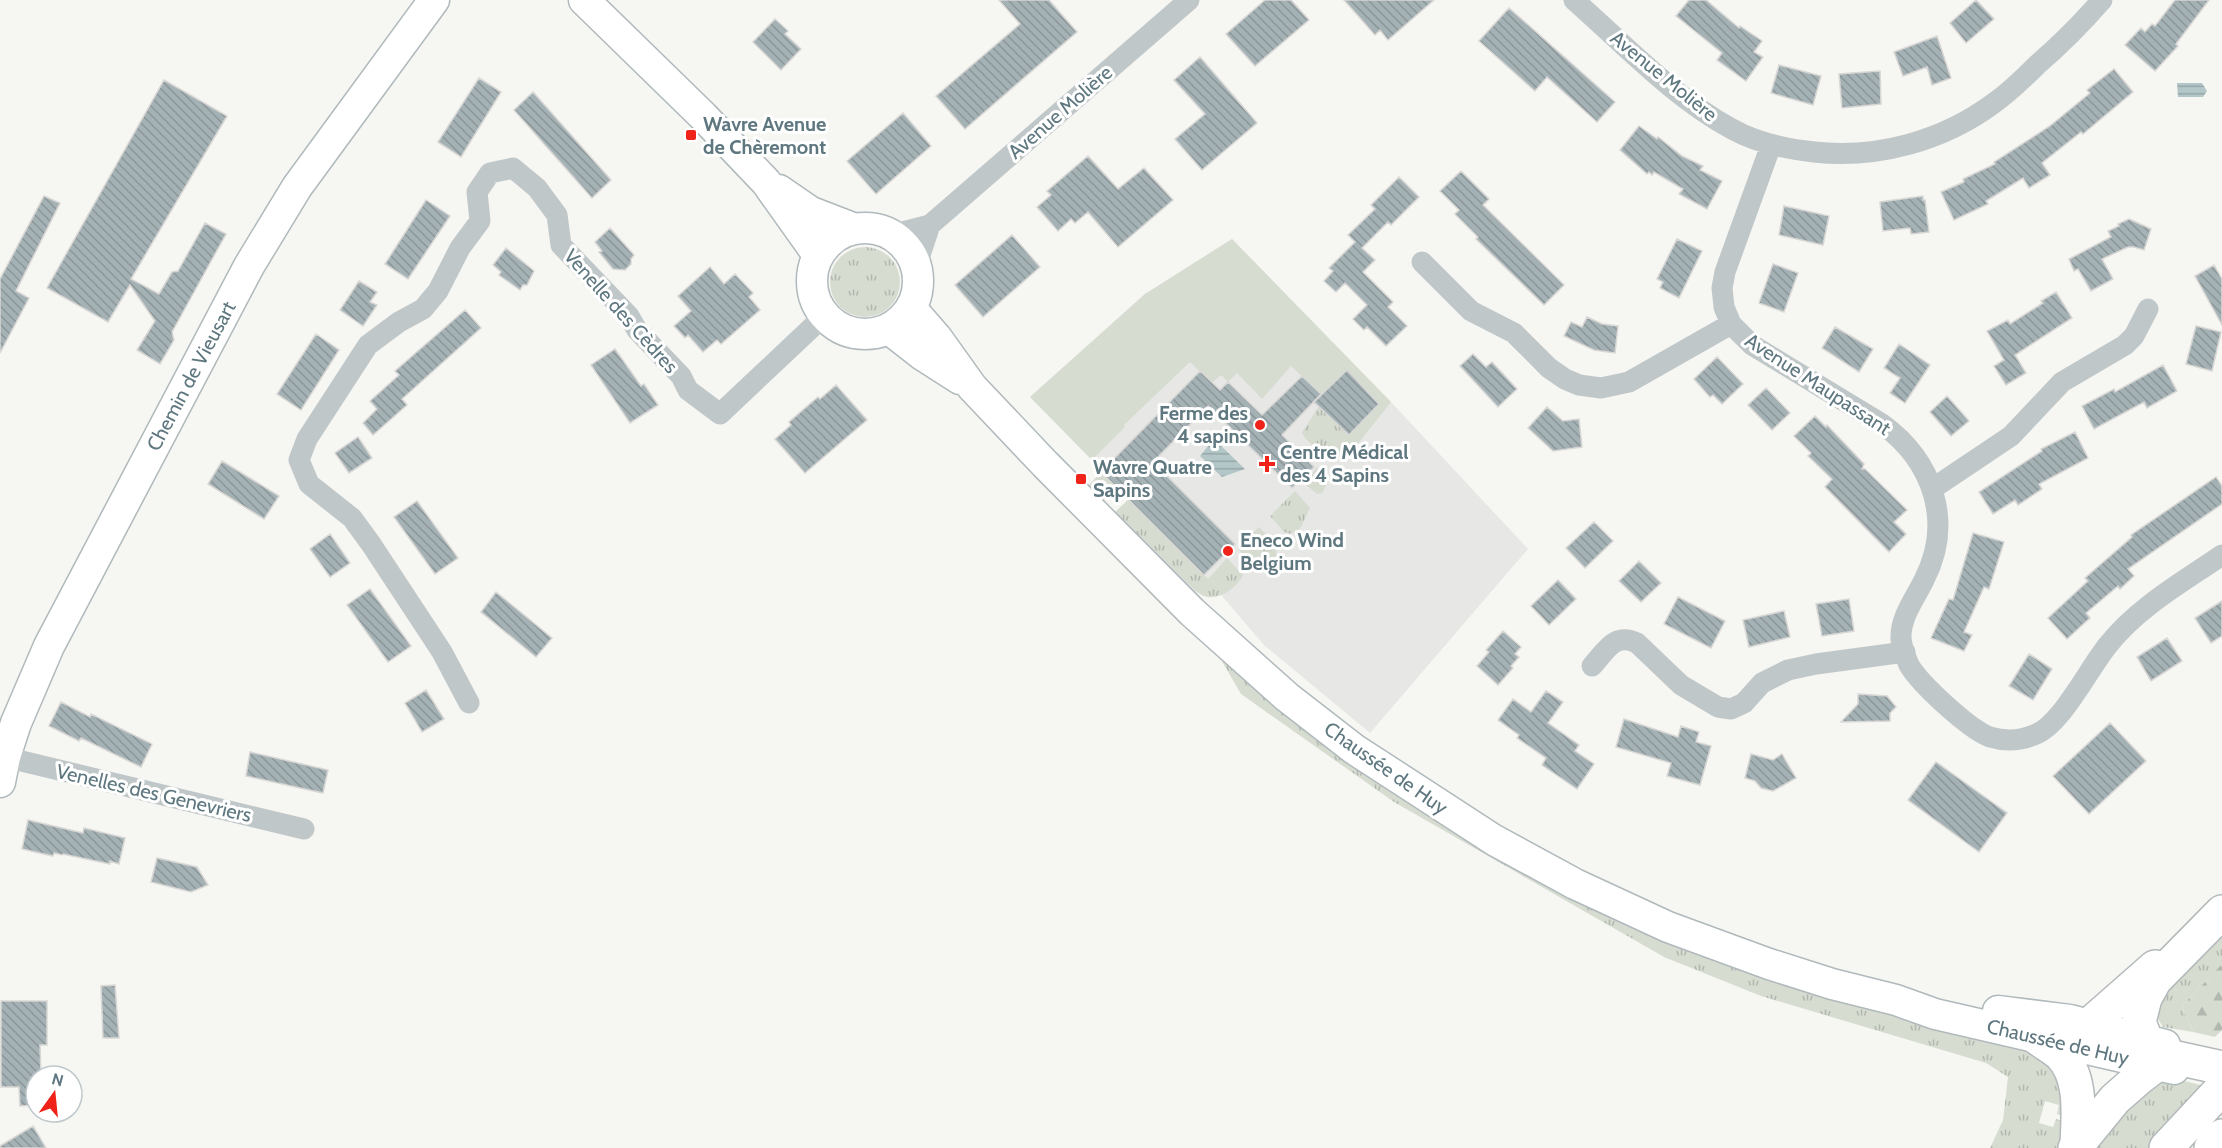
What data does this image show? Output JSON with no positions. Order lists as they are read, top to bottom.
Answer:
{
  "streets": {
    "main road": ["Chemin de Vieusart", "Chaussée de Huy"],
    "street": [
      "Avenue Molière",
      "Venelle des Cèdres",
      "Avenue Maupassant",
      "Venelles des Genevriers"
    ]
  },
  "crossings": [
    ["Avenue Molière", "Venelle des Cèdres"],
    ["Avenue Molière", "Avenue Maupassant"],
    ["Avenue Molière", "Chaussée de Huy"],
    ["Venelle des Cèdres", "Chaussée de Huy"],
    ["Chemin de Vieusart", "Venelles des Genevriers"]
  ],
  "places": {
    "transit": ["Wavre Avenue de Chèremont", "Wavre Quatre Sapins"],
    "other": ["Ferme des 4 sapins", "Eneco Wind Belgium"],
    "health": ["Centre Médical des 4 Sapins"]
  },
  "north": "top"
}
